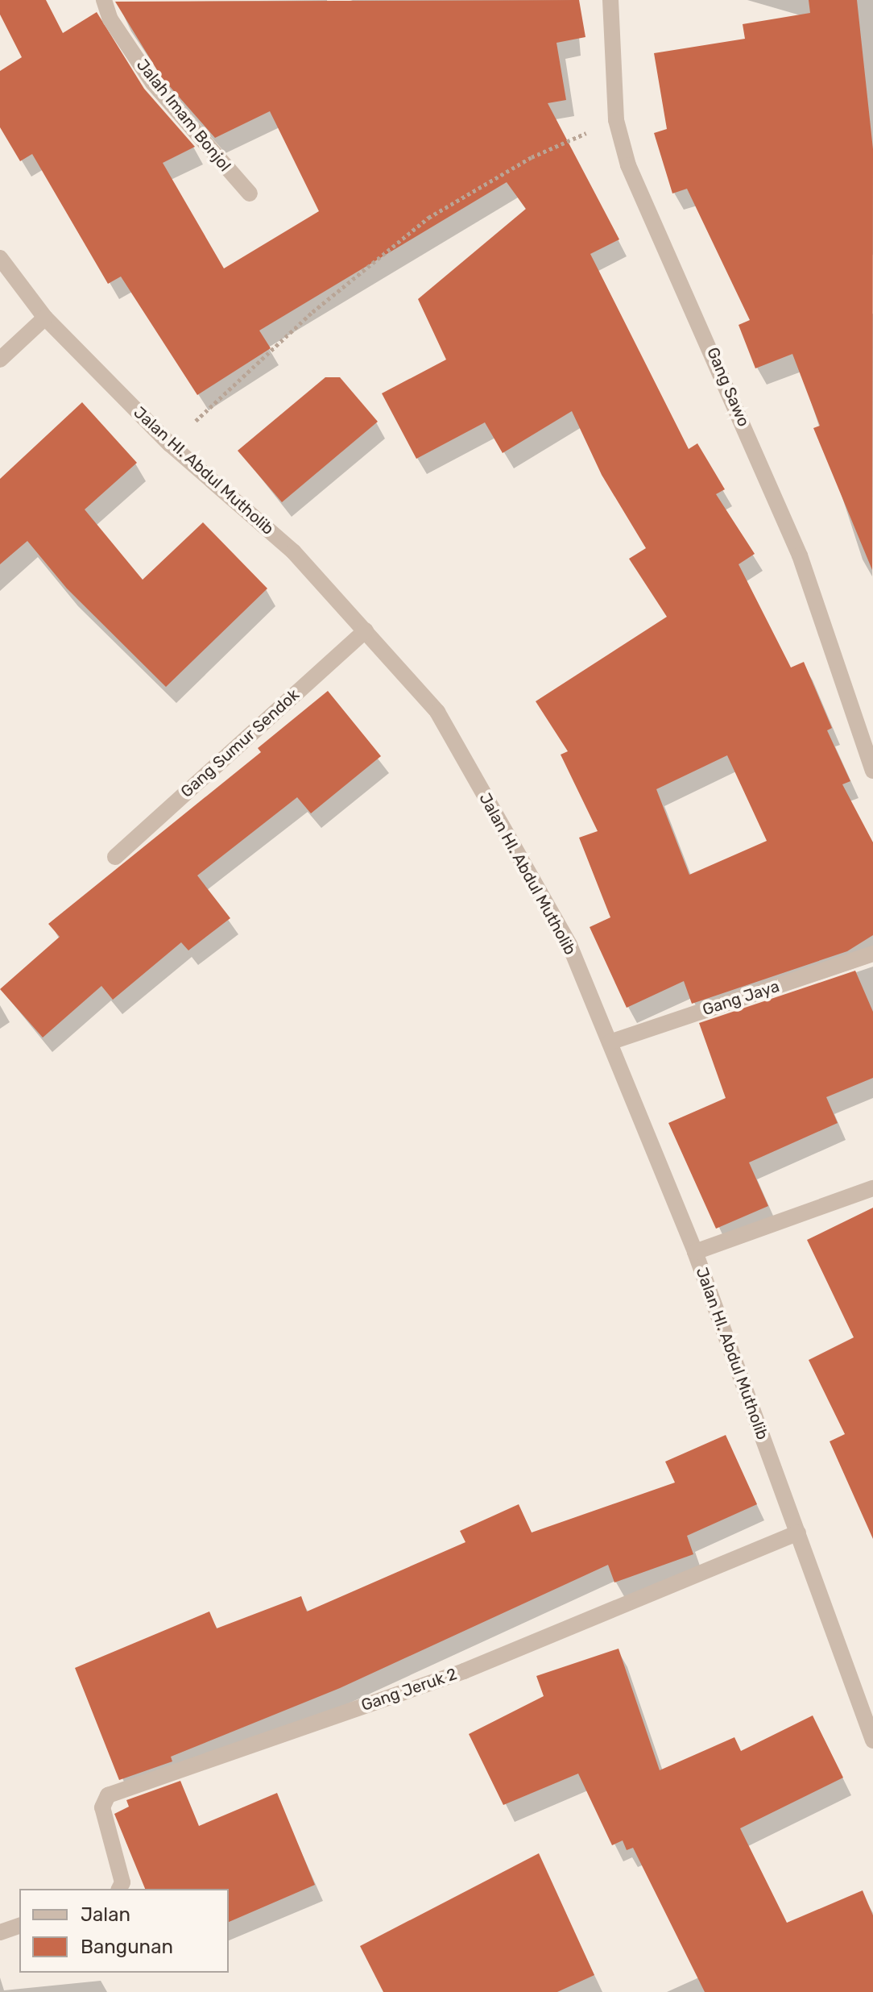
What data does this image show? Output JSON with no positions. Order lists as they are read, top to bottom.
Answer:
{
  "streets": {
    "street": [
      "Jalah Imam Bonjol",
      "Gang Sawo",
      "Jalan HI. Abdul Mutholib",
      "Gang Sumur Sendok",
      "Gang Jaya",
      "Gang Jeruk 2"
    ]
  },
  "crossings": [
    ["Jalan HI. Abdul Mutholib", "Gang Sumur Sendok"],
    ["Jalan HI. Abdul Mutholib", "Gang Jaya"],
    ["Jalan HI. Abdul Mutholib", "Gang Jeruk 2"]
  ],
  "legend": ["Jalan", "Bangunan"]
}
